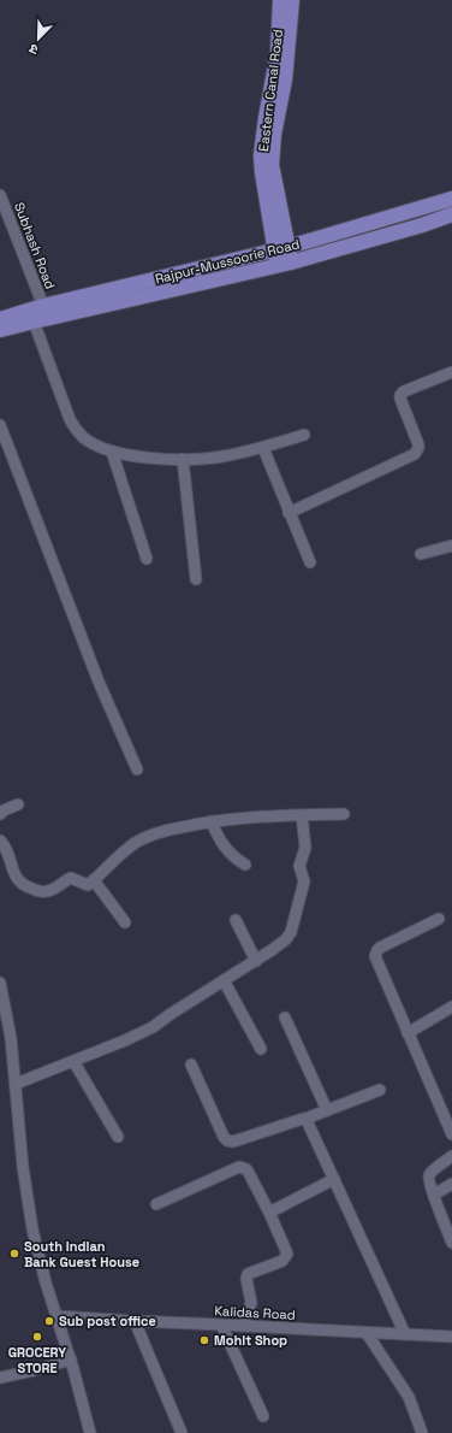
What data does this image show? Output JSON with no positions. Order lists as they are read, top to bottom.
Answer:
{
  "streets": {
    "main road": ["Eastern Canal Road", "Rajpur-Mussoorie Road"],
    "street": ["Subhash Road", "Kalidas Road"]
  },
  "crossings": [
    ["Eastern Canal Road", "Rajpur-Mussoorie Road"],
    ["Subhash Road", "Rajpur-Mussoorie Road"]
  ],
  "places": [
    "South Indian Bank Guest House",
    "Sub post office",
    "GROCERY STORE",
    "Mohit Shop"
  ],
  "north": "bottom left"
}
